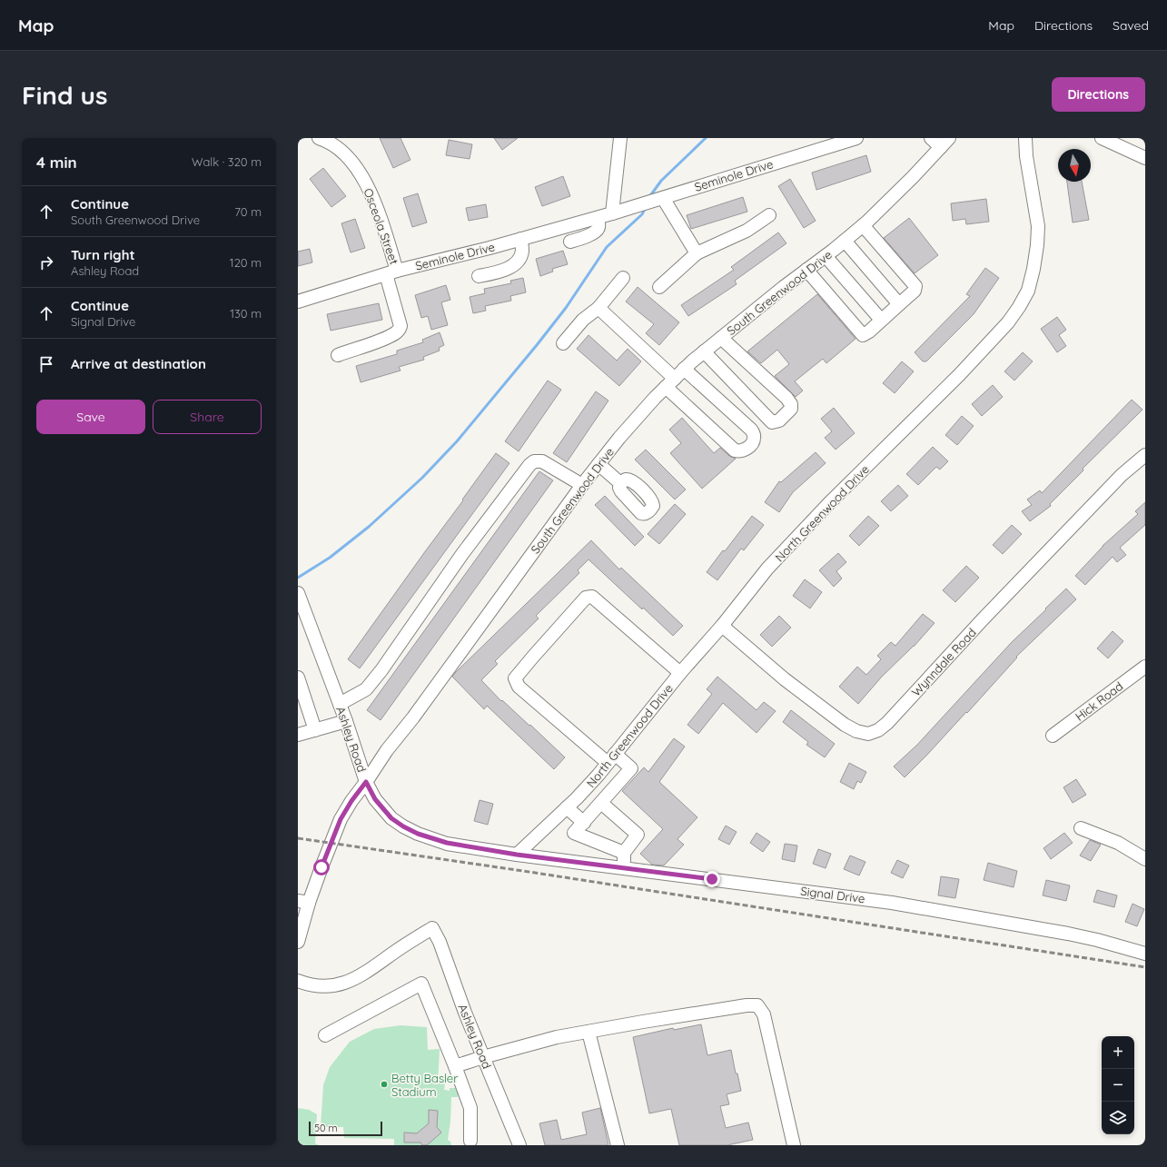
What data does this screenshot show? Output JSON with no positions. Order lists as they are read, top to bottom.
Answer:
{
  "streets": {
    "street": [
      "Seminole Drive",
      "Osceola Street",
      "South Greenwood Drive",
      "North Greenwood Drive",
      "Wynndale Road",
      "Hick Road",
      "Ashley Road",
      "Signal Drive"
    ]
  },
  "crossings": [
    ["Seminole Drive", "Osceola Street"],
    ["South Greenwood Drive", "Ashley Road"],
    ["North Greenwood Drive", "Wynndale Road"],
    ["North Greenwood Drive", "Ashley Road"],
    ["North Greenwood Drive", "Signal Drive"],
    ["Ashley Road", "Signal Drive"]
  ],
  "places": ["Betty Basler Stadium"],
  "scale_bar": "50 m",
  "north": "bottom",
  "page": {
    "header": "Map",
    "nav": ["Map", "Directions", "Saved"],
    "buttons": [
      "Directions",
      ["Save", "Share"]
    ],
    "title": "Find us",
    "heading": ["4 min", "Walk · 320 m"],
    "list": [
      ["Continue", "South Greenwood Drive", "70 m"],
      ["Turn right", "Ashley Road", "120 m"],
      ["Continue", "Signal Drive", "130 m"],
      "Arrive at destination"
    ],
    "map_buttons": ["+", "−"],
    "scale": "50 m"
  }
}
